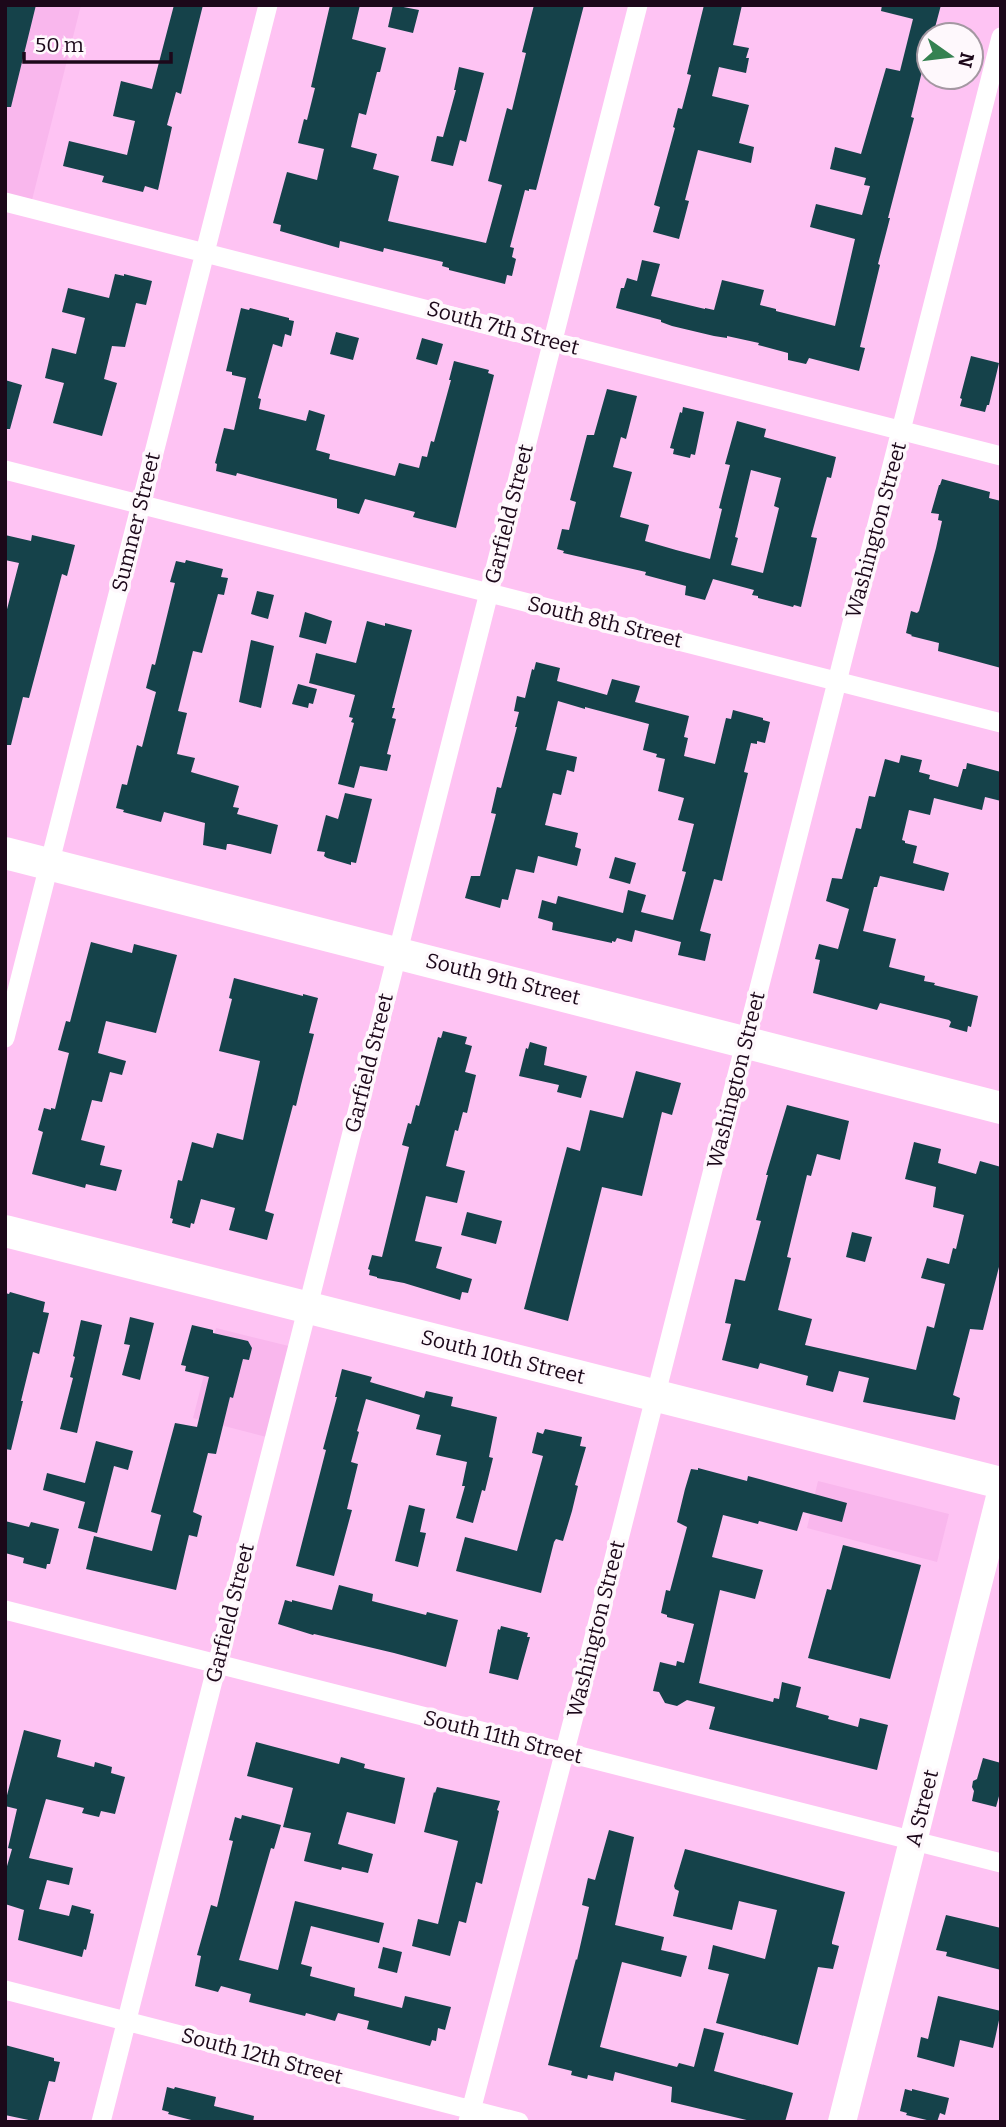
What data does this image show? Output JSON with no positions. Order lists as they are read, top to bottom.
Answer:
{
  "streets": {
    "main road": ["South 9th Street", "South 10th Street", "A Street"],
    "street": [
      "South 7th Street",
      "Garfield Street",
      "Sumner Street",
      "Washington Street",
      "South 8th Street",
      "South 11th Street",
      "South 12th Street"
    ]
  },
  "crossings": [
    ["South 7th Street", "Garfield Street"],
    ["South 7th Street", "Sumner Street"],
    ["South 7th Street", "Washington Street"],
    ["Garfield Street", "South 8th Street"],
    ["Garfield Street", "South 9th Street"],
    ["Garfield Street", "South 10th Street"],
    ["Garfield Street", "South 11th Street"],
    ["Garfield Street", "South 12th Street"],
    ["Sumner Street", "South 8th Street"],
    ["Sumner Street", "South 9th Street"],
    ["Washington Street", "South 8th Street"],
    ["Washington Street", "South 9th Street"],
    ["Washington Street", "South 10th Street"],
    ["Washington Street", "South 11th Street"],
    ["Washington Street", "South 12th Street"],
    ["South 11th Street", "A Street"]
  ],
  "scale_bar": "50 m",
  "north": "right"
}
